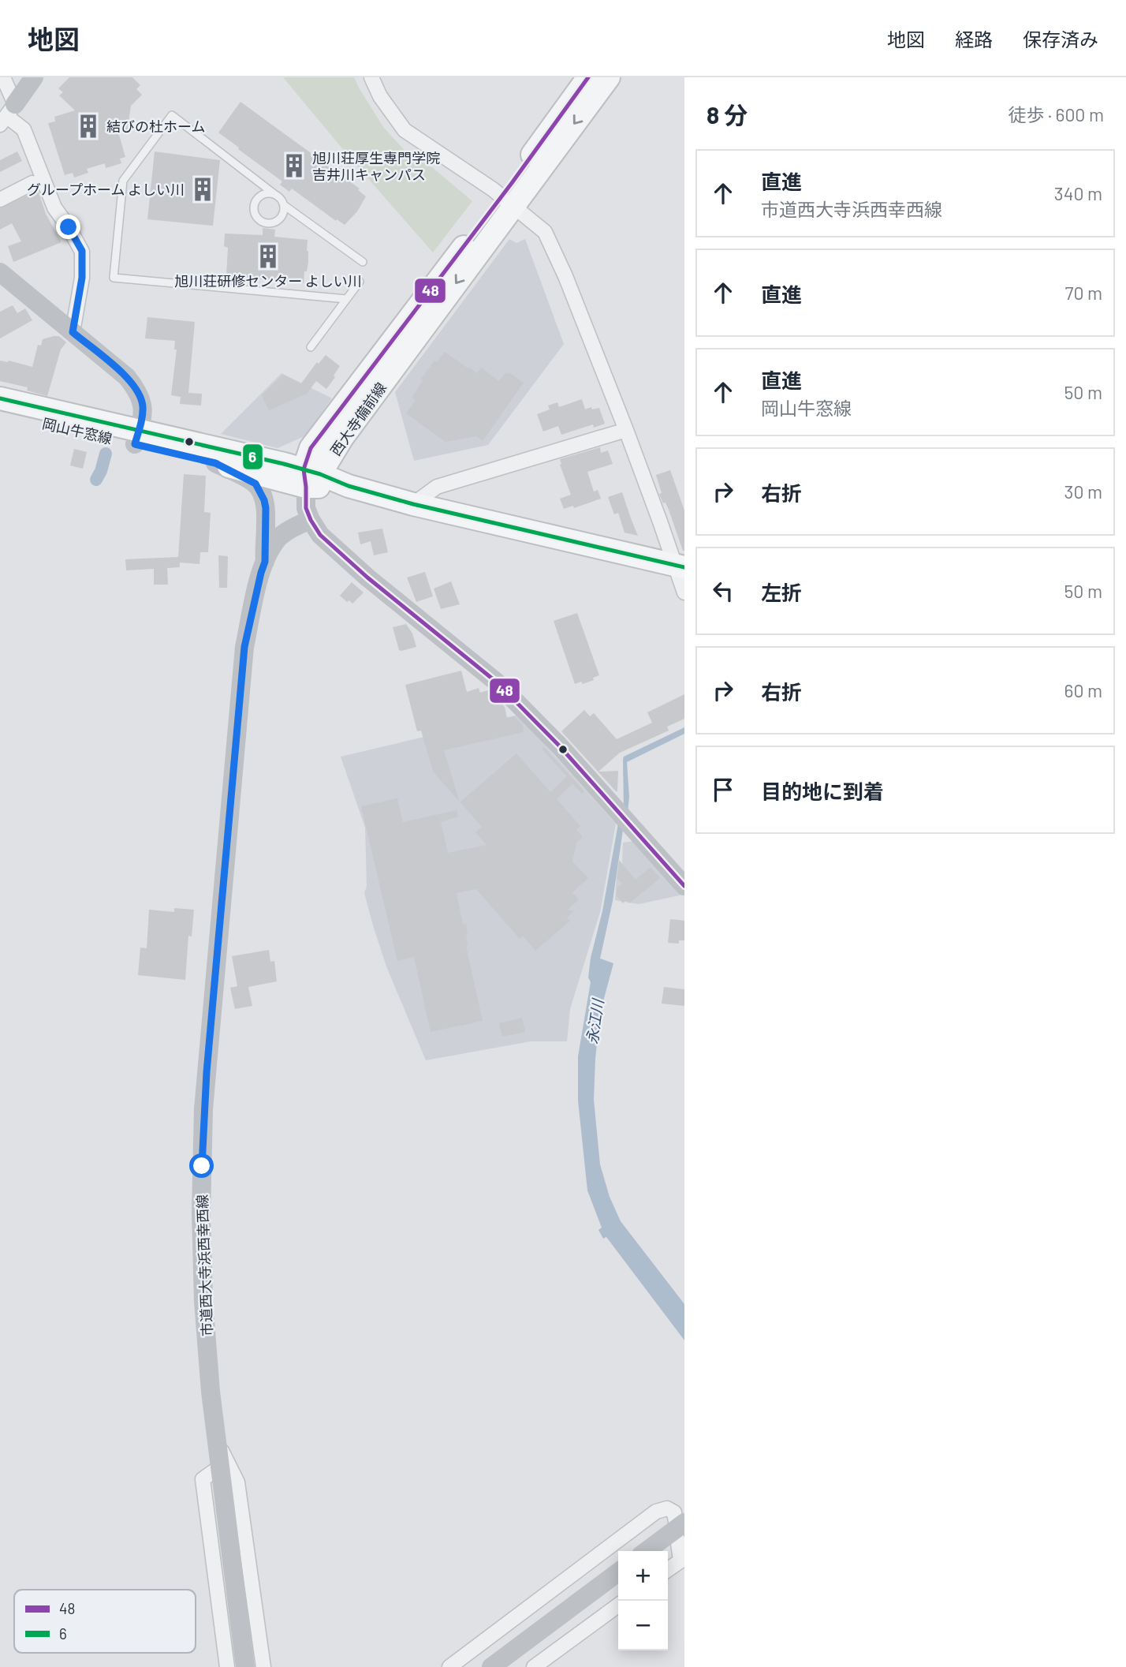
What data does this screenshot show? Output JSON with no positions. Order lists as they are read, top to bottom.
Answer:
{
  "streets": {
    "main road": ["西大寺備前線", "岡山牛窓線"],
    "street": ["市道西大寺浜西幸西線"]
  },
  "crossings": [
    ["西大寺備前線", "岡山牛窓線"]
  ],
  "water": ["永江川"],
  "places": {
    "building": [
      "結びの杜ホーム",
      "旭川荘厚生専門学院 吉井川キャンパス",
      "グループホーム よしい川",
      "旭川荘研修センター よしい川"
    ]
  },
  "lines": ["transit line 48", "transit line 6"],
  "legend": ["48", "6"],
  "page": {
    "header": "地図",
    "nav": ["地図", "経路", "保存済み"],
    "heading": ["8 分", "徒歩 · 600 m"],
    "list": [
      ["直進", "市道西大寺浜西幸西線", "340 m"],
      ["直進", "70 m"],
      ["直進", "岡山牛窓線", "50 m"],
      ["右折", "30 m"],
      ["左折", "50 m"],
      ["右折", "60 m"],
      "目的地に到着"
    ],
    "map_buttons": ["+", "−"]
  }
}
